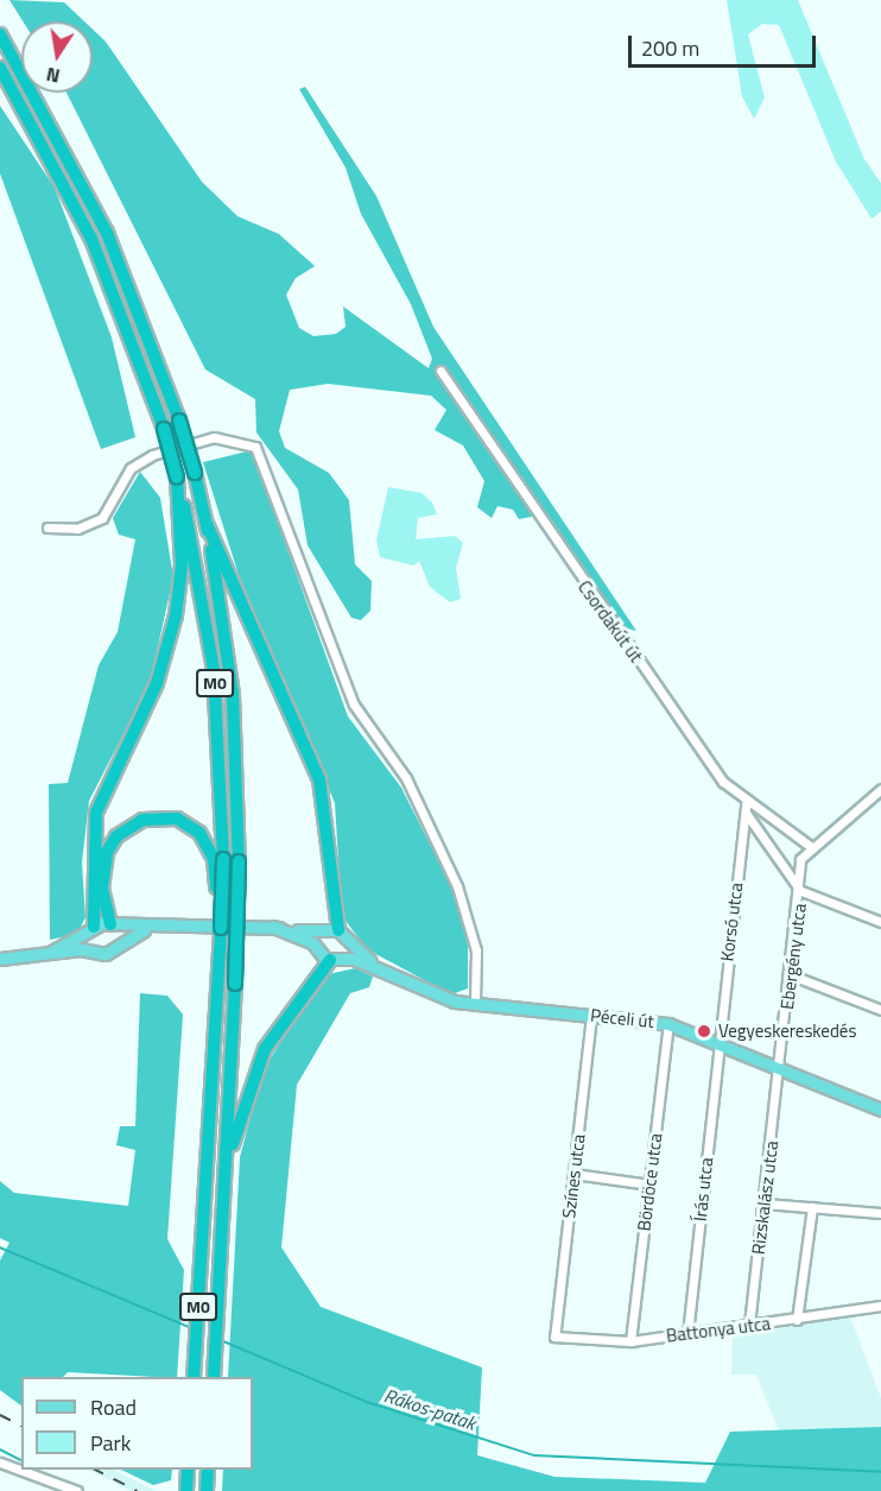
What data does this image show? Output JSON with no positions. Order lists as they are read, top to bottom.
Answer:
{
  "streets": {
    "highway": ["M0"],
    "main road": ["Péceli út"],
    "street": [
      "Csordakút út",
      "Korsó utca",
      "Ebergény utca",
      "Színes utca",
      "Bördöce utca",
      "Írás utca",
      "Rizskalász utca",
      "Battonya utca"
    ]
  },
  "crossings": [
    ["Csordakút út", "Korsó utca"],
    ["Csordakút út", "Ebergény utca"],
    ["Korsó utca", "Péceli út"],
    ["Korsó utca", "Írás utca"],
    ["Ebergény utca", "Péceli út"],
    ["Ebergény utca", "Rizskalász utca"],
    ["Péceli út", "Színes utca"],
    ["Péceli út", "Bördöce utca"],
    ["Péceli út", "Írás utca"],
    ["Péceli út", "Rizskalász utca"],
    ["Színes utca", "Battonya utca"],
    ["Bördöce utca", "Battonya utca"],
    ["Írás utca", "Battonya utca"],
    ["Rizskalász utca", "Battonya utca"]
  ],
  "water": ["Rákos-patak"],
  "places": ["Vegyeskereskedés"],
  "legend": ["Road", "Park"],
  "scale_bar": "200 m",
  "north": "bottom"
}
